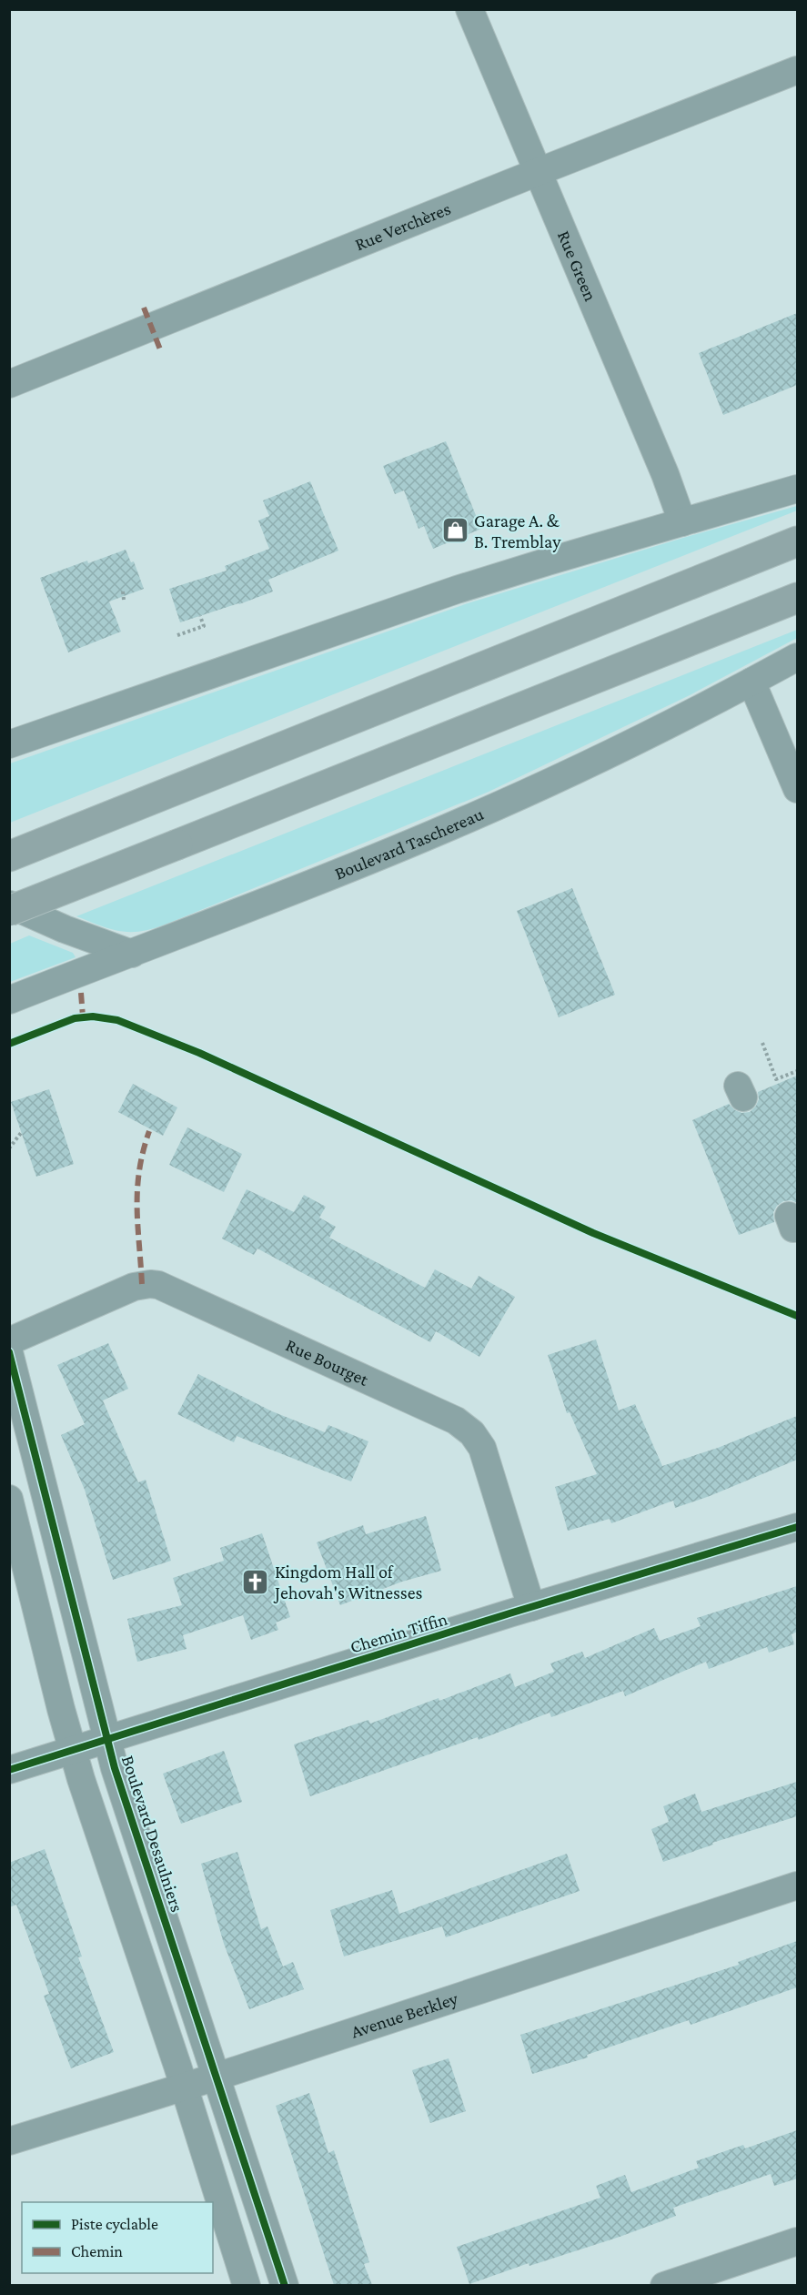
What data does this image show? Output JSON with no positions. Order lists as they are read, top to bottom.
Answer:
{
  "streets": {
    "street": [
      "Rue Verchères",
      "Rue Green",
      "Boulevard Taschereau",
      "Rue Bourget",
      "Chemin Tiffin",
      "Boulevard Desaulniers",
      "Avenue Berkley"
    ]
  },
  "crossings": [
    ["Rue Verchères", "Rue Green"],
    ["Rue Bourget", "Chemin Tiffin"],
    ["Chemin Tiffin", "Boulevard Desaulniers"],
    ["Boulevard Desaulniers", "Avenue Berkley"]
  ],
  "places": {
    "shop": ["Garage A. & B. Tremblay"],
    "church": ["Kingdom Hall of Jehovah's Witnesses"]
  },
  "legend": ["Piste cyclable", "Chemin"]
}
